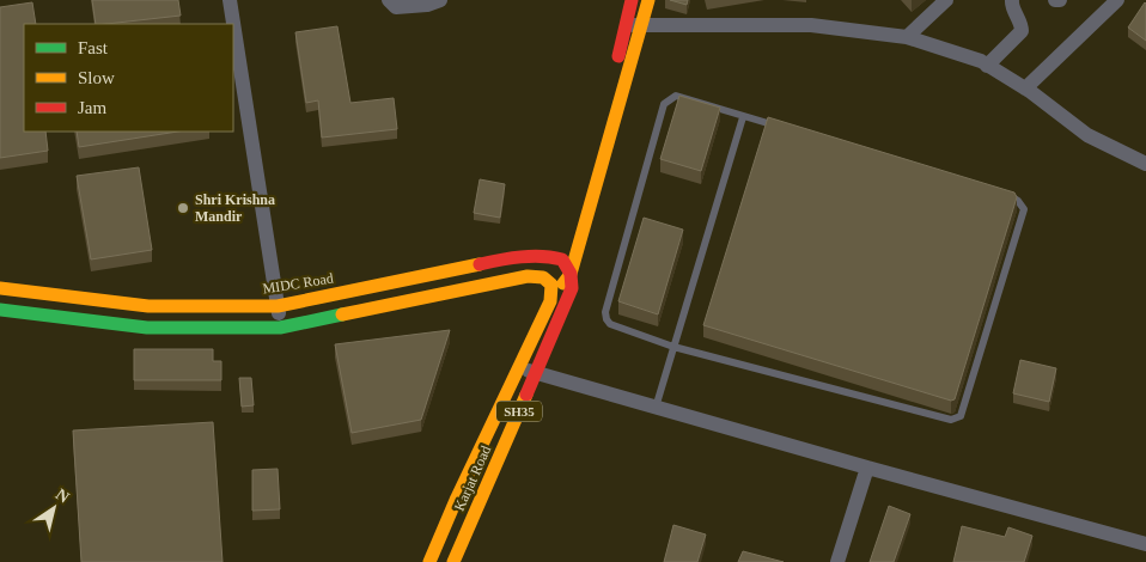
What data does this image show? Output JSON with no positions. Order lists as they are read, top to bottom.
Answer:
{
  "streets": {
    "main road": ["MIDC Road", "SH35", "Karjat Road"]
  },
  "crossings": [
    ["MIDC Road", "Karjat Road"]
  ],
  "places": ["Shri Krishna Mandir"],
  "legend": ["Fast", "Slow", "Jam"],
  "north": "top right"
}
